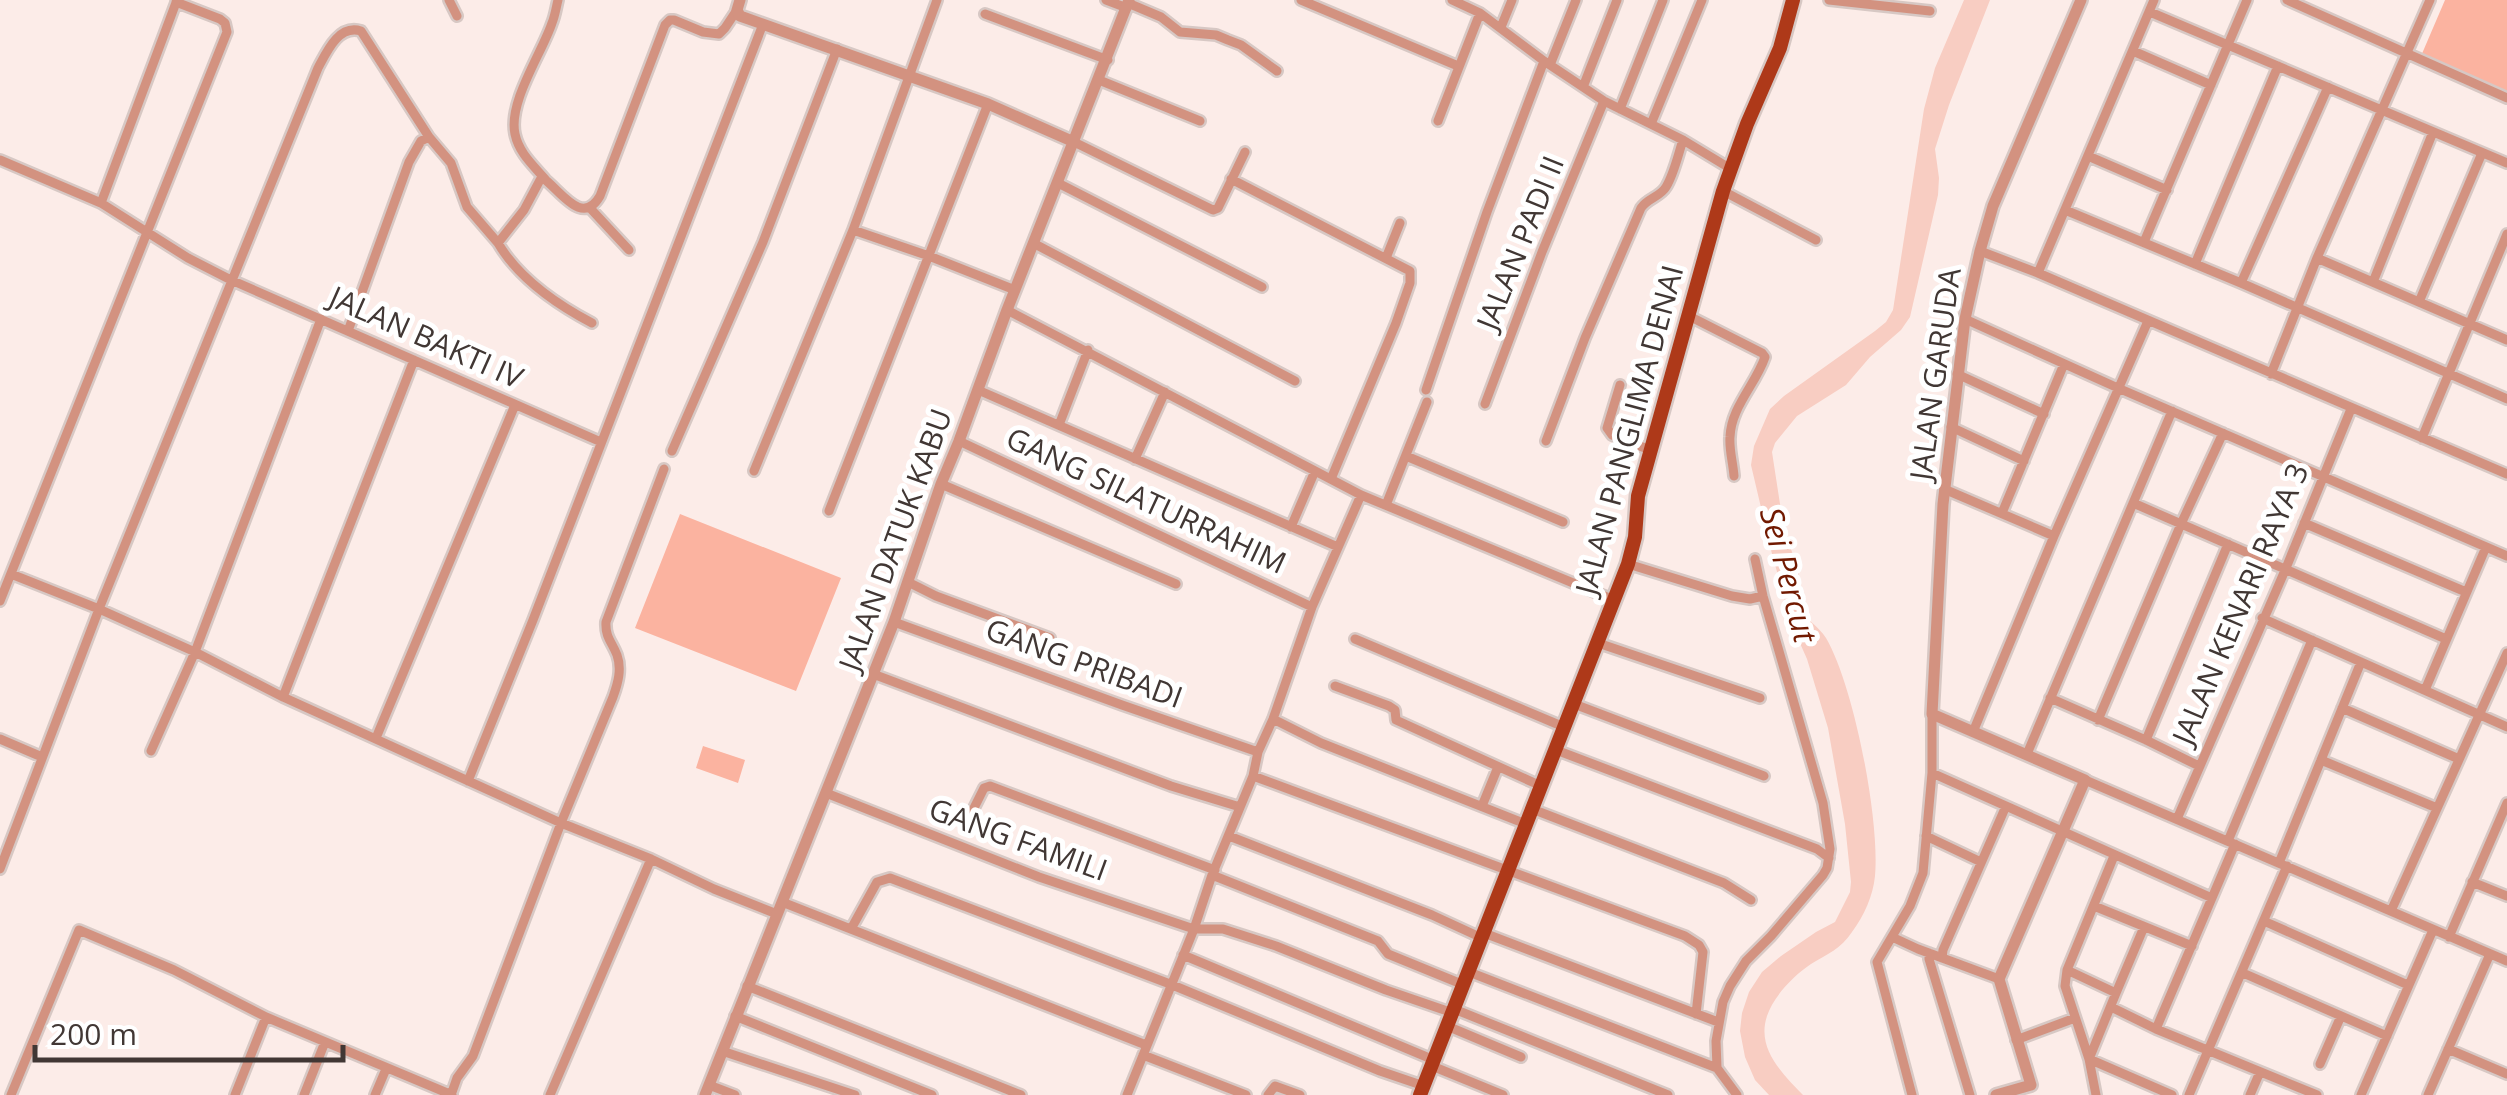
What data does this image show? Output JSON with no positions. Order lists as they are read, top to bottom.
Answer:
{
  "streets": {
    "main road": ["JALAN PANGLIMA DENAI"],
    "street": [
      "JALAN PADI II",
      "JALAN BAKTI IV",
      "JALAN GARUDA",
      "GANG SILATURRAHIM",
      "JALAN DATUK KABU",
      "JALAN KENARI RAYA 3",
      "GANG PRIBADI",
      "GANG FAMILI"
    ]
  },
  "crossings": [
    ["JALAN PANGLIMA DENAI", "GANG FAMILI"],
    ["GANG SILATURRAHIM", "JALAN DATUK KABU"],
    ["JALAN DATUK KABU", "GANG PRIBADI"],
    ["JALAN DATUK KABU", "GANG FAMILI"]
  ],
  "water": ["Sei Percut"],
  "scale_bar": "200 m"
}
